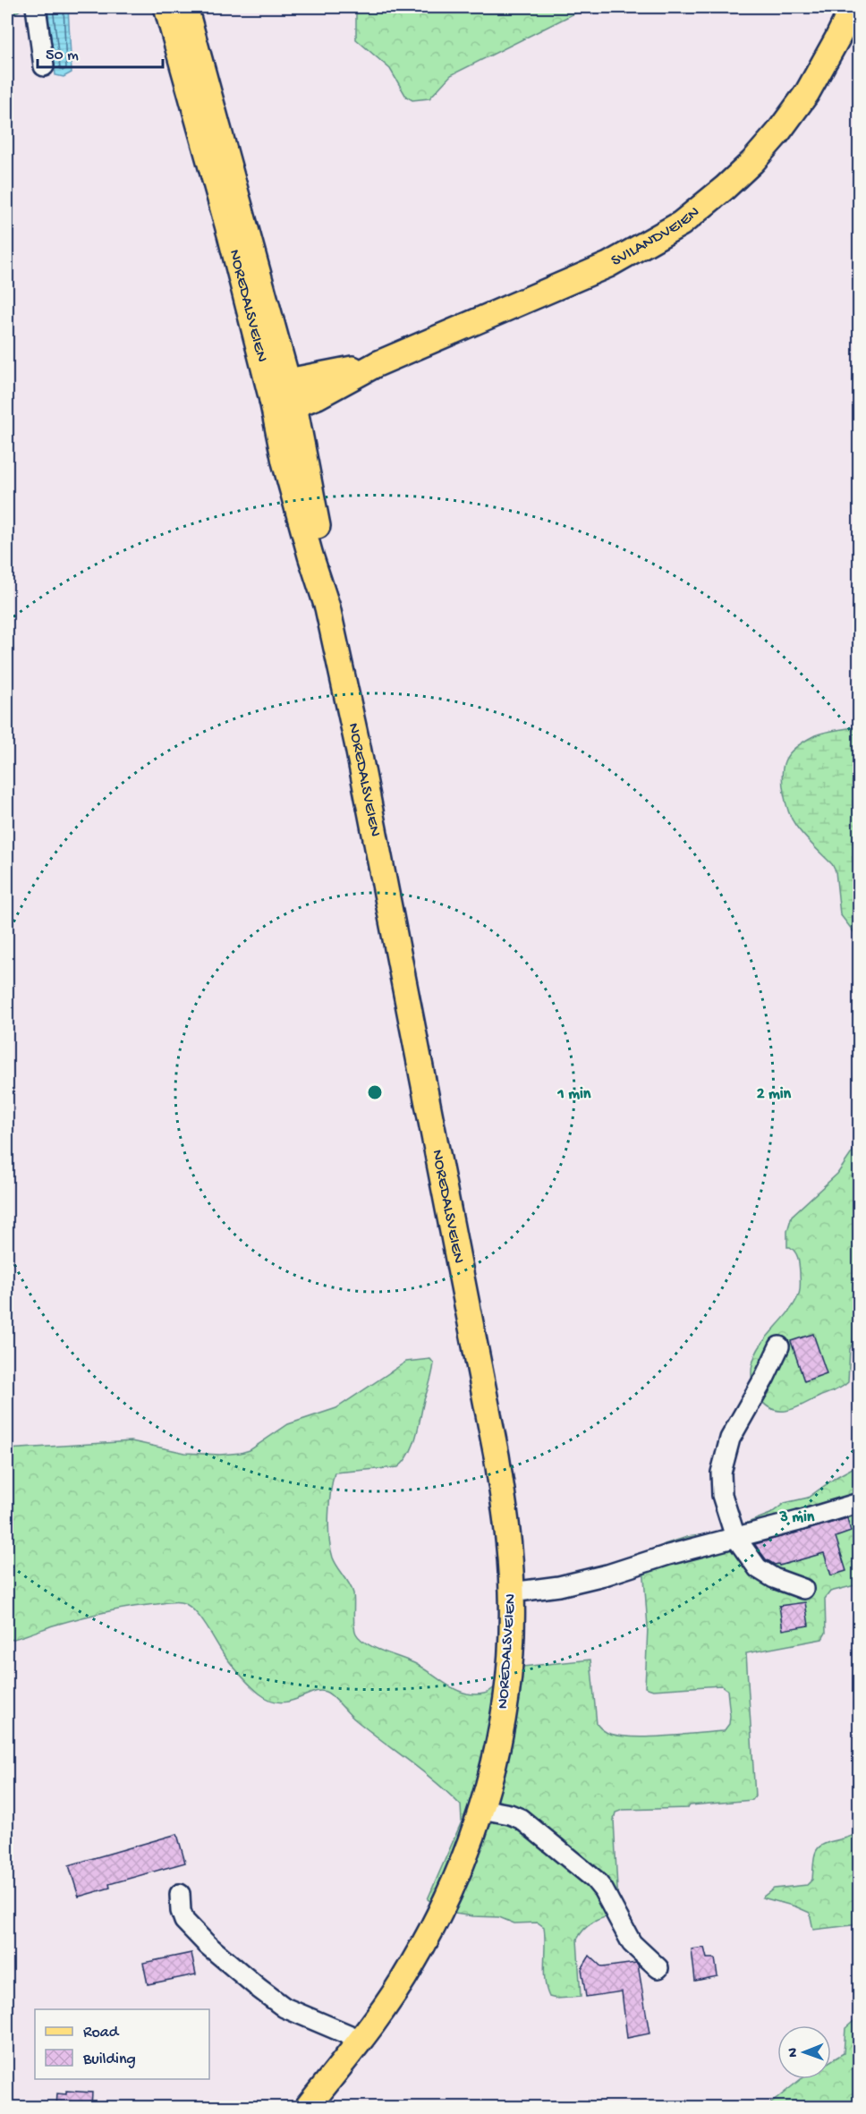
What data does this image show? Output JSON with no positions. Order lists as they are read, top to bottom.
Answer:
{
  "streets": {
    "main road": ["SVILANDVEIEN", "NOREDALSVEIEN"]
  },
  "crossings": [
    ["SVILANDVEIEN", "NOREDALSVEIEN"]
  ],
  "legend": ["Road", "Building"],
  "scale_bar": "50 m",
  "north": "left",
  "rings": ["1 min", "2 min", "3 min"]
}
